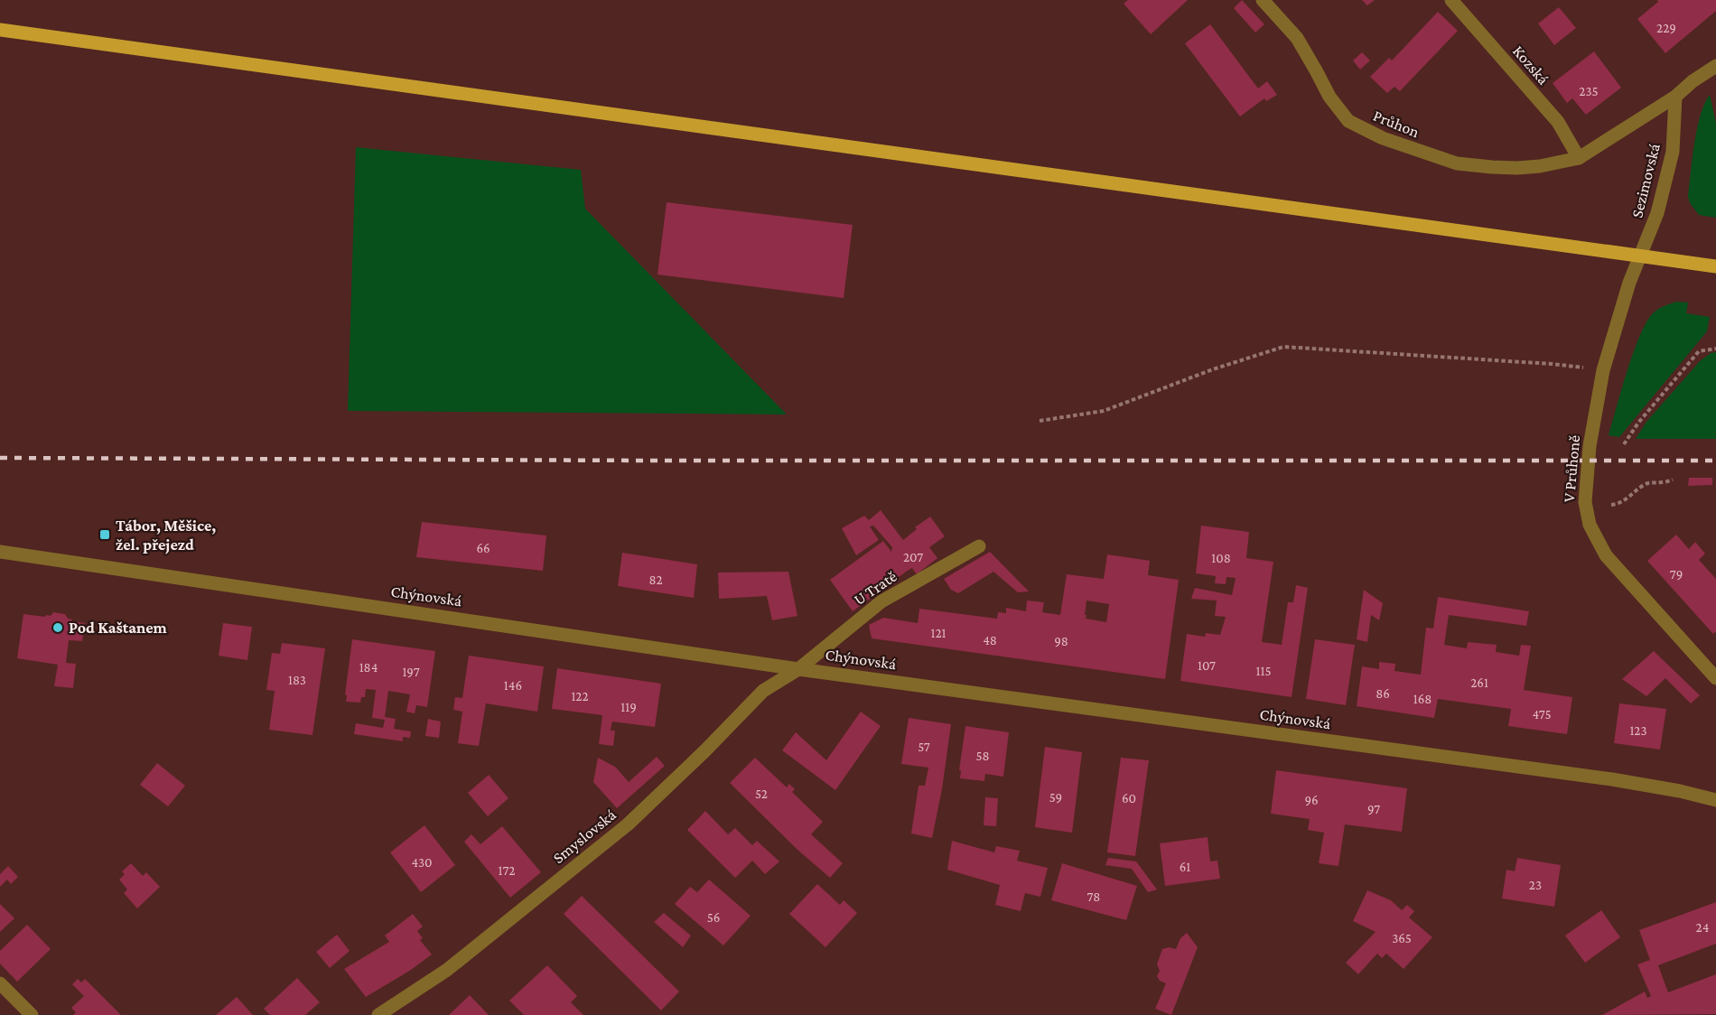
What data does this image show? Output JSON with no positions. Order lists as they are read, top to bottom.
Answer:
{
  "streets": {
    "street": [
      "Kozská",
      "Průhon",
      "Sezimovská",
      "V Průhoně",
      "U Tratě",
      "Chýnovská",
      "Smyslovská"
    ]
  },
  "crossings": [
    ["Kozská", "Průhon"],
    ["Sezimovská", "V Průhoně"],
    ["U Tratě", "Chýnovská"],
    ["U Tratě", "Smyslovská"],
    ["Chýnovská", "Smyslovská"]
  ],
  "places": {
    "transit": ["Tábor, Měšice, žel. přejezd"],
    "other": ["Pod Kaštanem"]
  },
  "house_numbers": [
    "229",
    "235",
    "66",
    "207",
    "108",
    "79",
    "82",
    "121",
    "48",
    "98",
    "107",
    "184",
    "115",
    "197",
    "183",
    "261",
    "146",
    "86",
    "122",
    "168",
    "119",
    "475",
    "123",
    "57",
    "58",
    "52",
    "59",
    "60",
    "96",
    "97",
    "430",
    "61",
    "172",
    "23",
    "78",
    "56",
    "24",
    "365"
  ]
}
